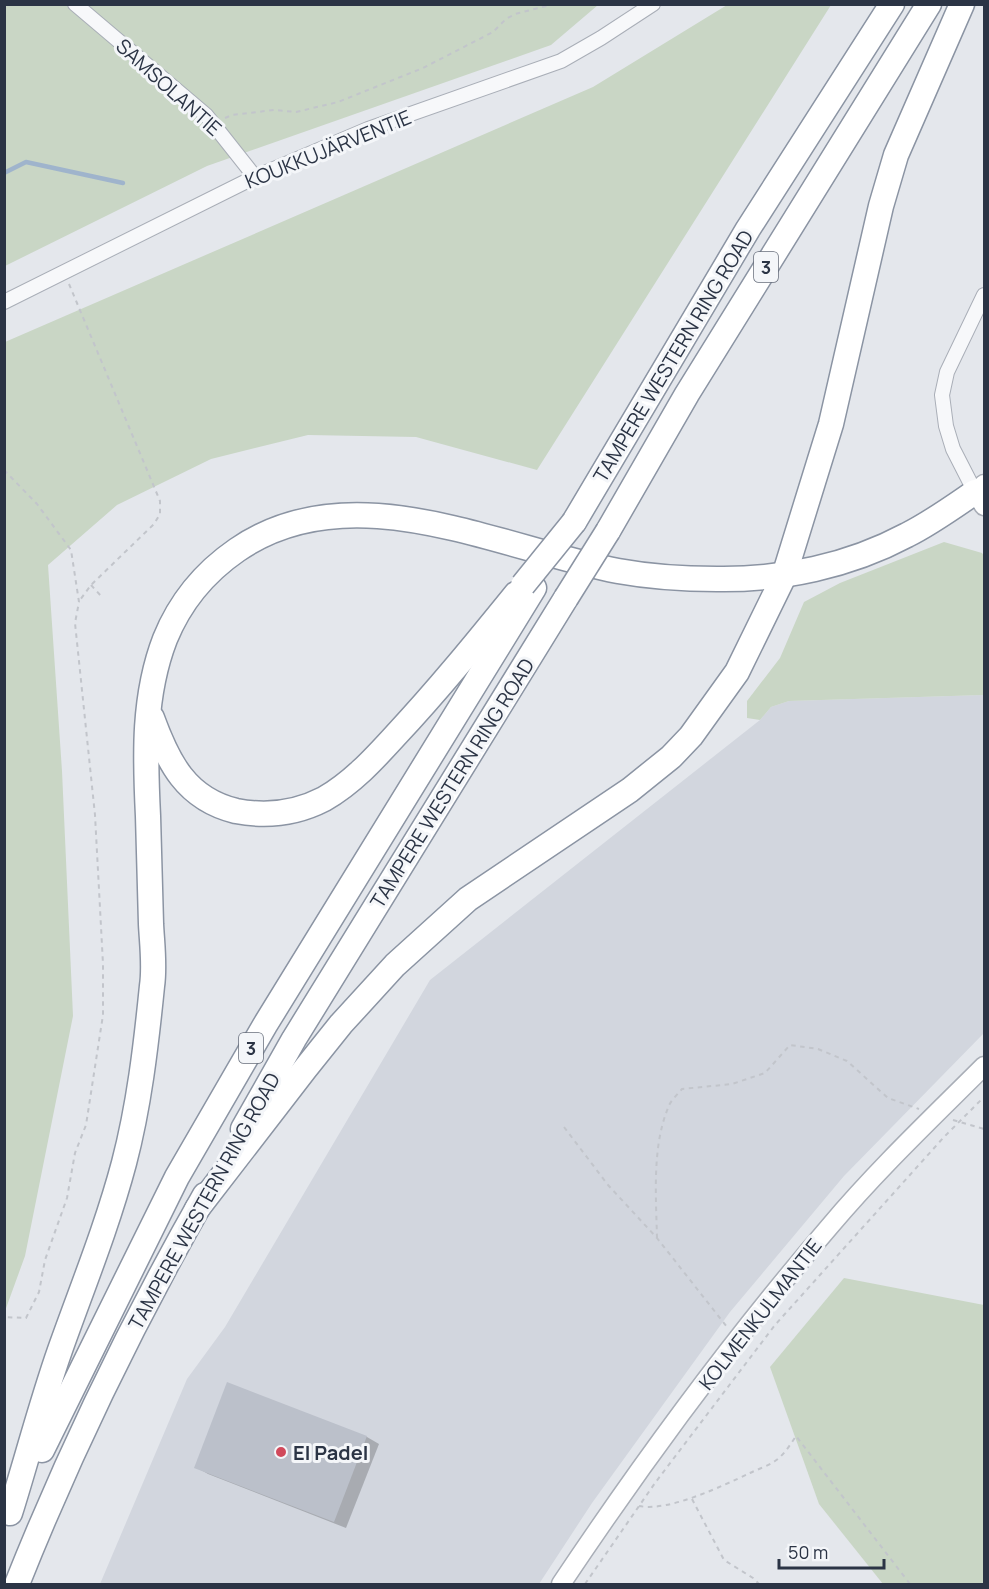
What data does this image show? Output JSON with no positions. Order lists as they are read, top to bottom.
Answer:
{
  "streets": {
    "highway": ["3", "TAMPERE WESTERN RING ROAD"],
    "street": ["SAMSOLANTIE", "KOUKKUJÄRVENTIE", "KOLMENKULMANTIE"]
  },
  "crossings": [
    ["SAMSOLANTIE", "KOUKKUJÄRVENTIE"]
  ],
  "places": ["El Padel"],
  "scale_bar": "50 m"
}
